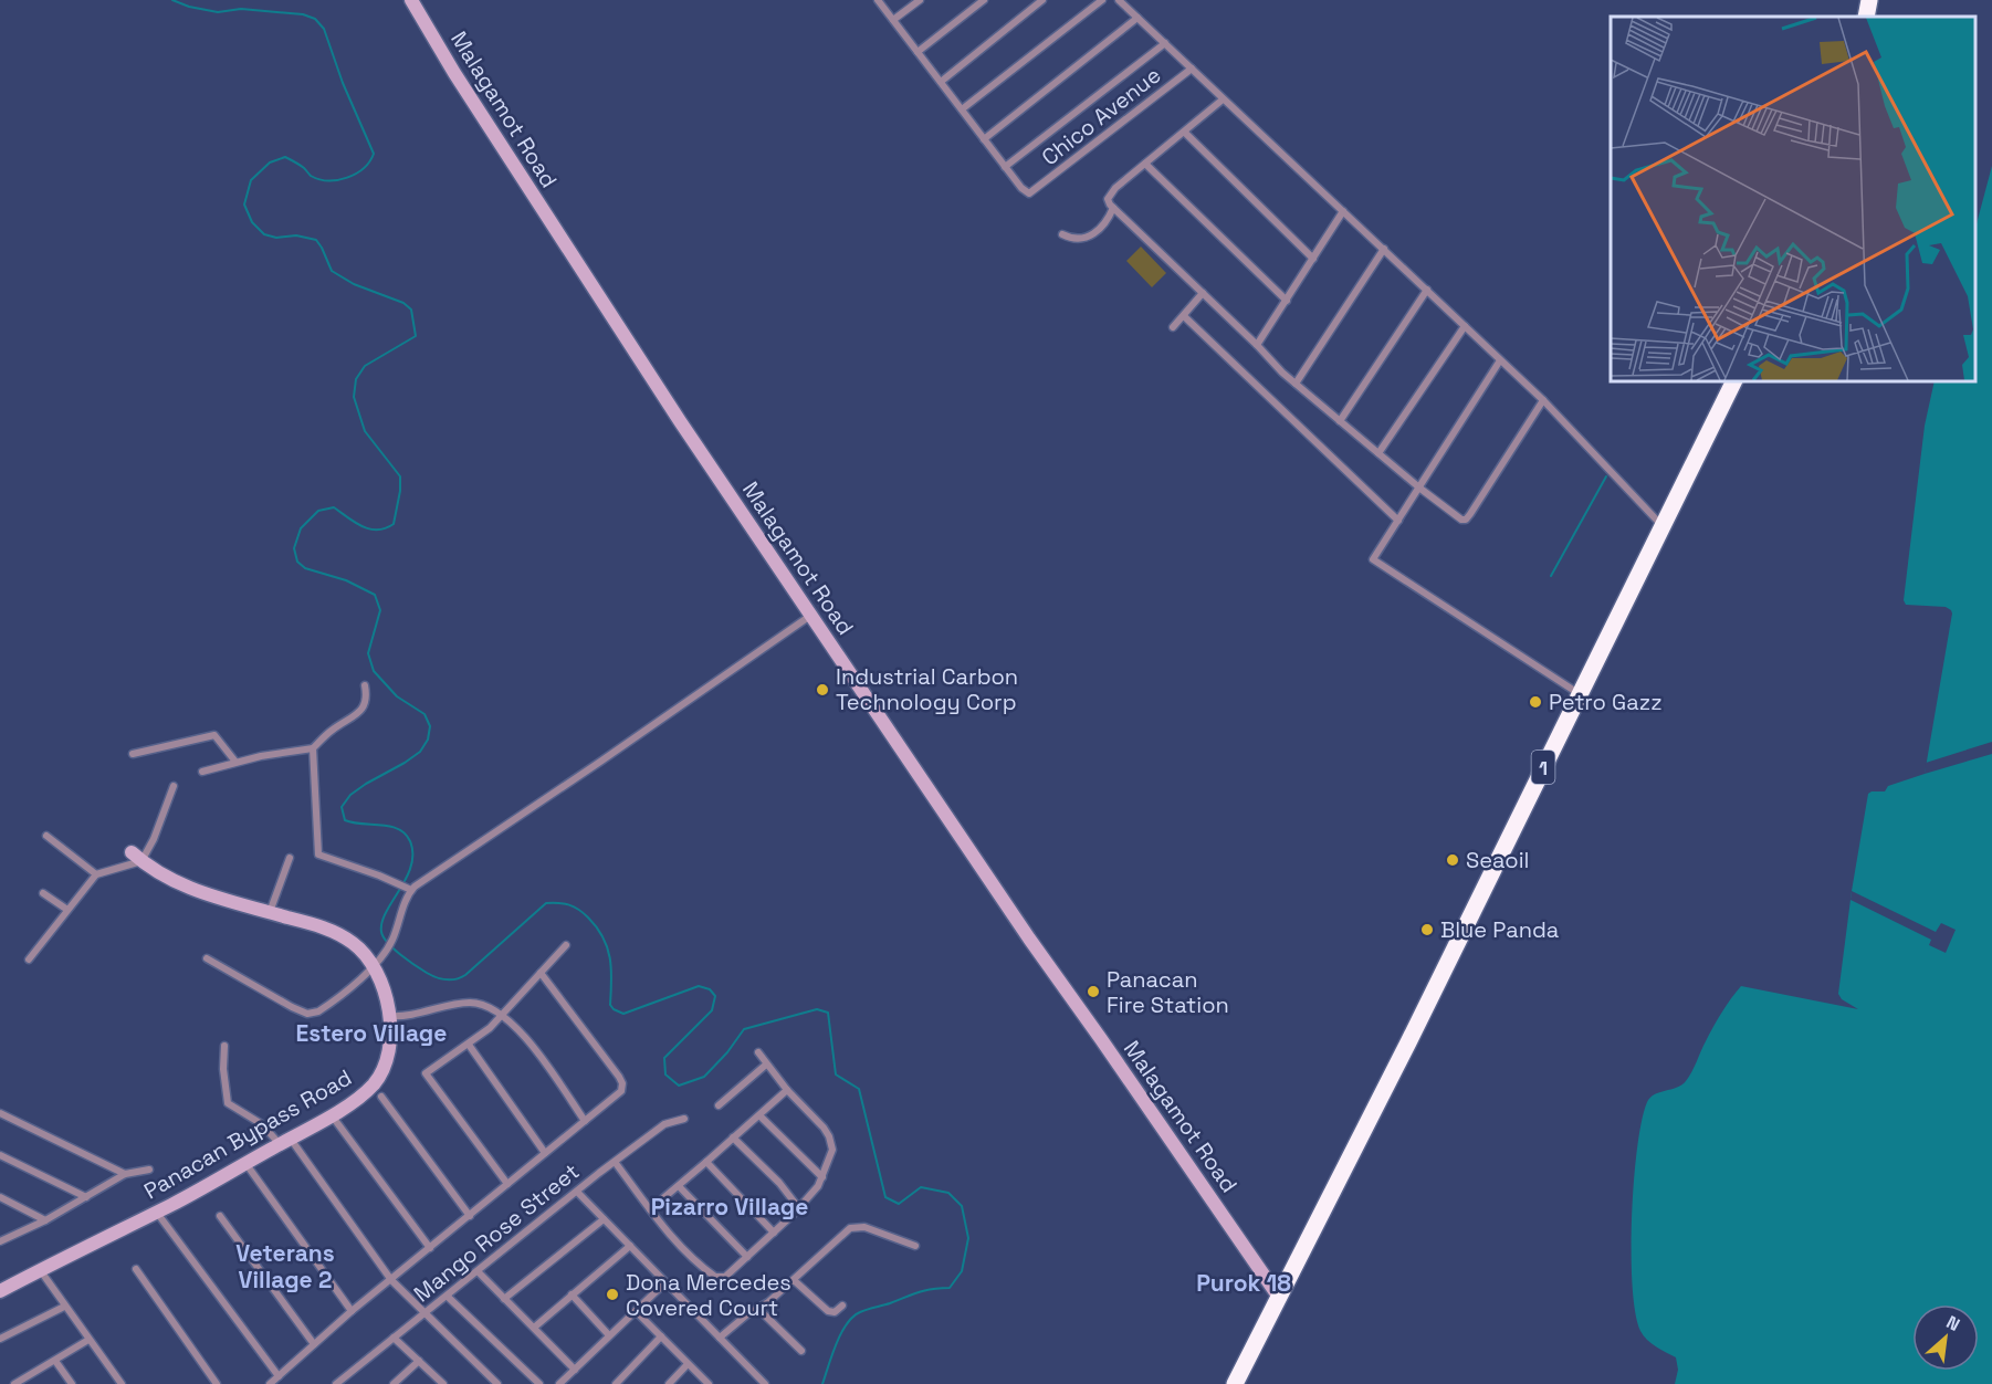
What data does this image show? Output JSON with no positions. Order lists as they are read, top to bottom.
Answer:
{
  "streets": {
    "highway": ["1"],
    "street": [
      "Malagamot Road",
      "Chico Avenue",
      "Panacan Bypass Road",
      "Mango Rose Street"
    ]
  },
  "crossings": [
    ["Malagamot Road", "1"]
  ],
  "districts": [
    "Estero Village",
    "Pizarro Village",
    "Veterans Village 2",
    "Purok 18"
  ],
  "places": [
    "Industrial Carbon Technology Corp",
    "Petro Gazz",
    "Seaoil",
    "Blue Panda",
    "Panacan Fire Station",
    "Dona Mercedes Covered Court"
  ],
  "north": "top right"
}
